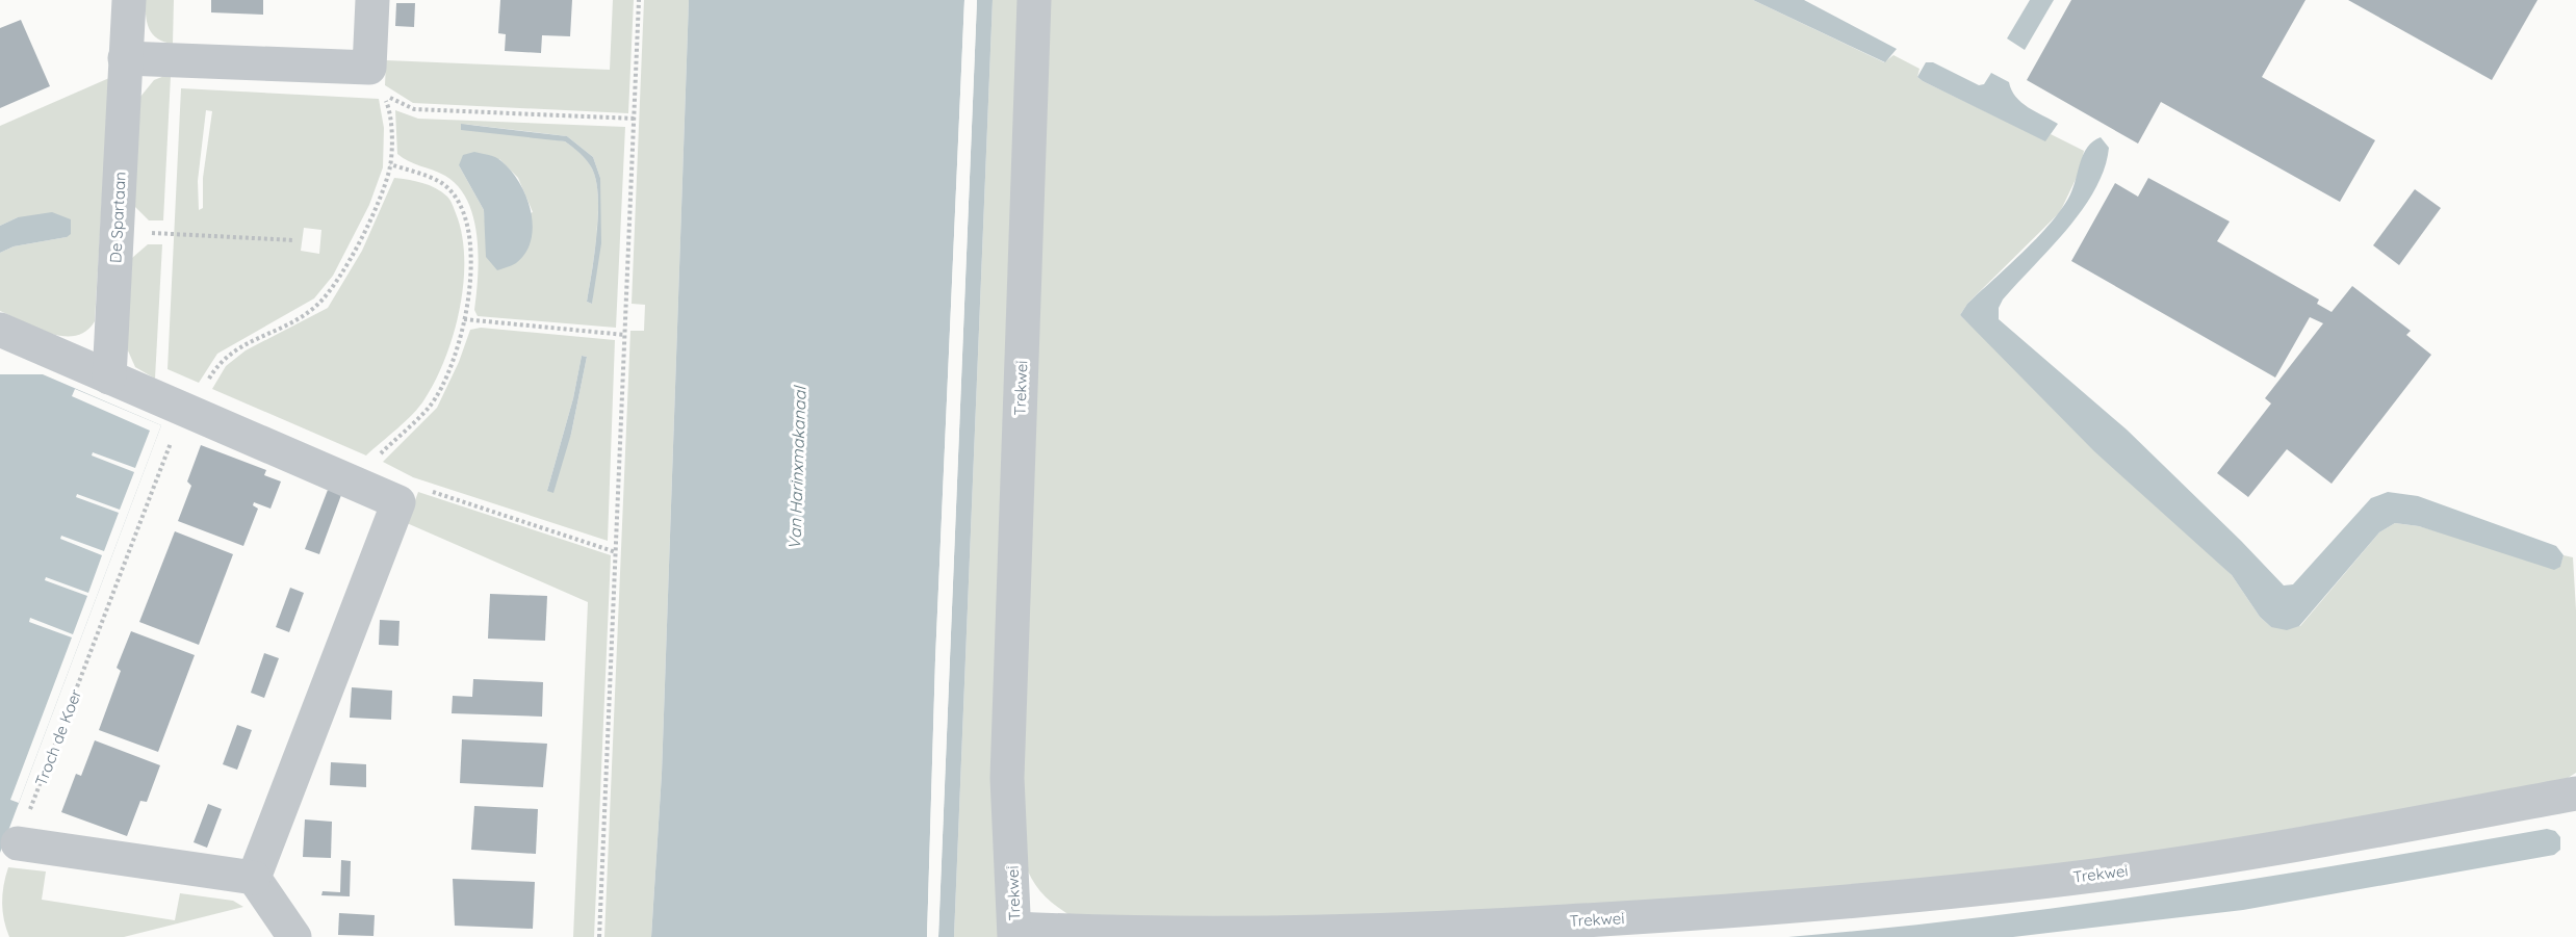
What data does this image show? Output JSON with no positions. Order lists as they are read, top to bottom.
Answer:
{
  "streets": {
    "street": ["De Spartaan", "Trekwei"],
    "path": ["Troch de Koer"]
  },
  "water": ["Van Harinxmakanaal"]
}
